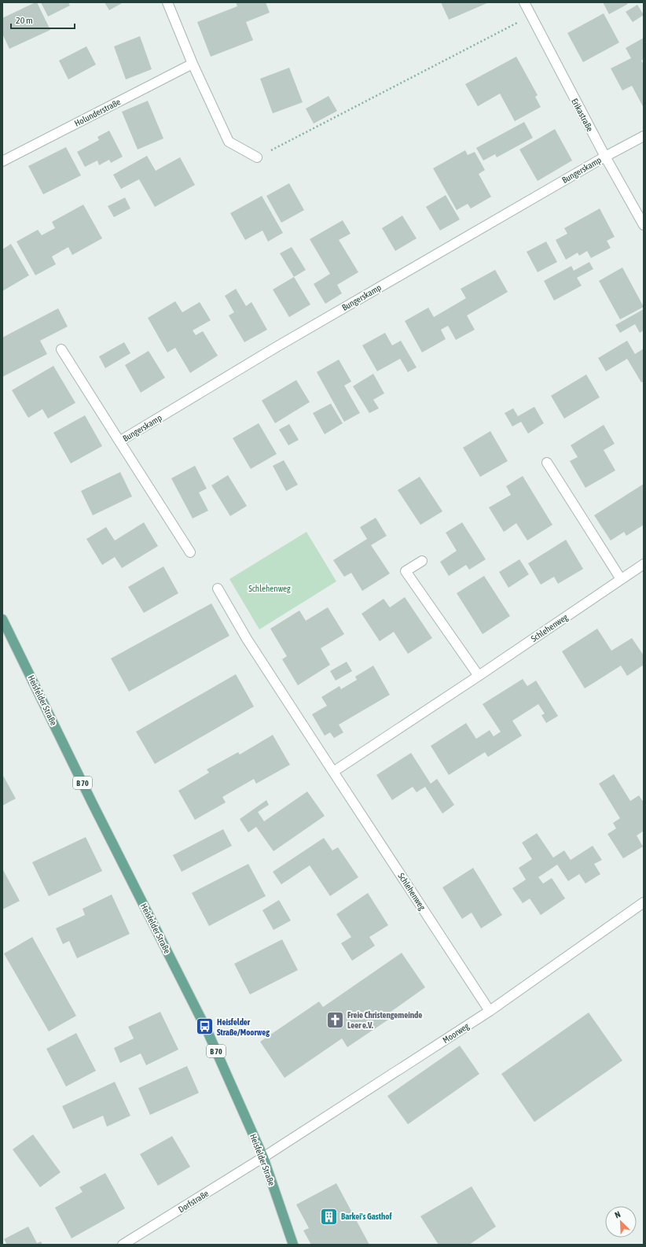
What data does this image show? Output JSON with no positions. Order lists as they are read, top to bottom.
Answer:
{
  "streets": {
    "main road": ["Heisfelder Straße", "B 70"],
    "street": [
      "Holunderstraße",
      "Erikastraße",
      "Bungerskamp",
      "Schlehenweg",
      "Moorweg",
      "Dorfstraße"
    ]
  },
  "crossings": [
    ["Erikastraße", "Bungerskamp"],
    ["Schlehenweg", "Moorweg"],
    ["Heisfelder Straße", "Moorweg"],
    ["Heisfelder Straße", "Dorfstraße"],
    ["Moorweg", "Dorfstraße"]
  ],
  "parks": ["Schlehenweg"],
  "places": {
    "church": ["Freie Christengemeinde Leer e.V."],
    "bus stop": ["Heisfelder Straße/Moorweg"],
    "building": ["Barkei's Gasthof"]
  },
  "scale_bar": "20 m",
  "north": "top left"
}
